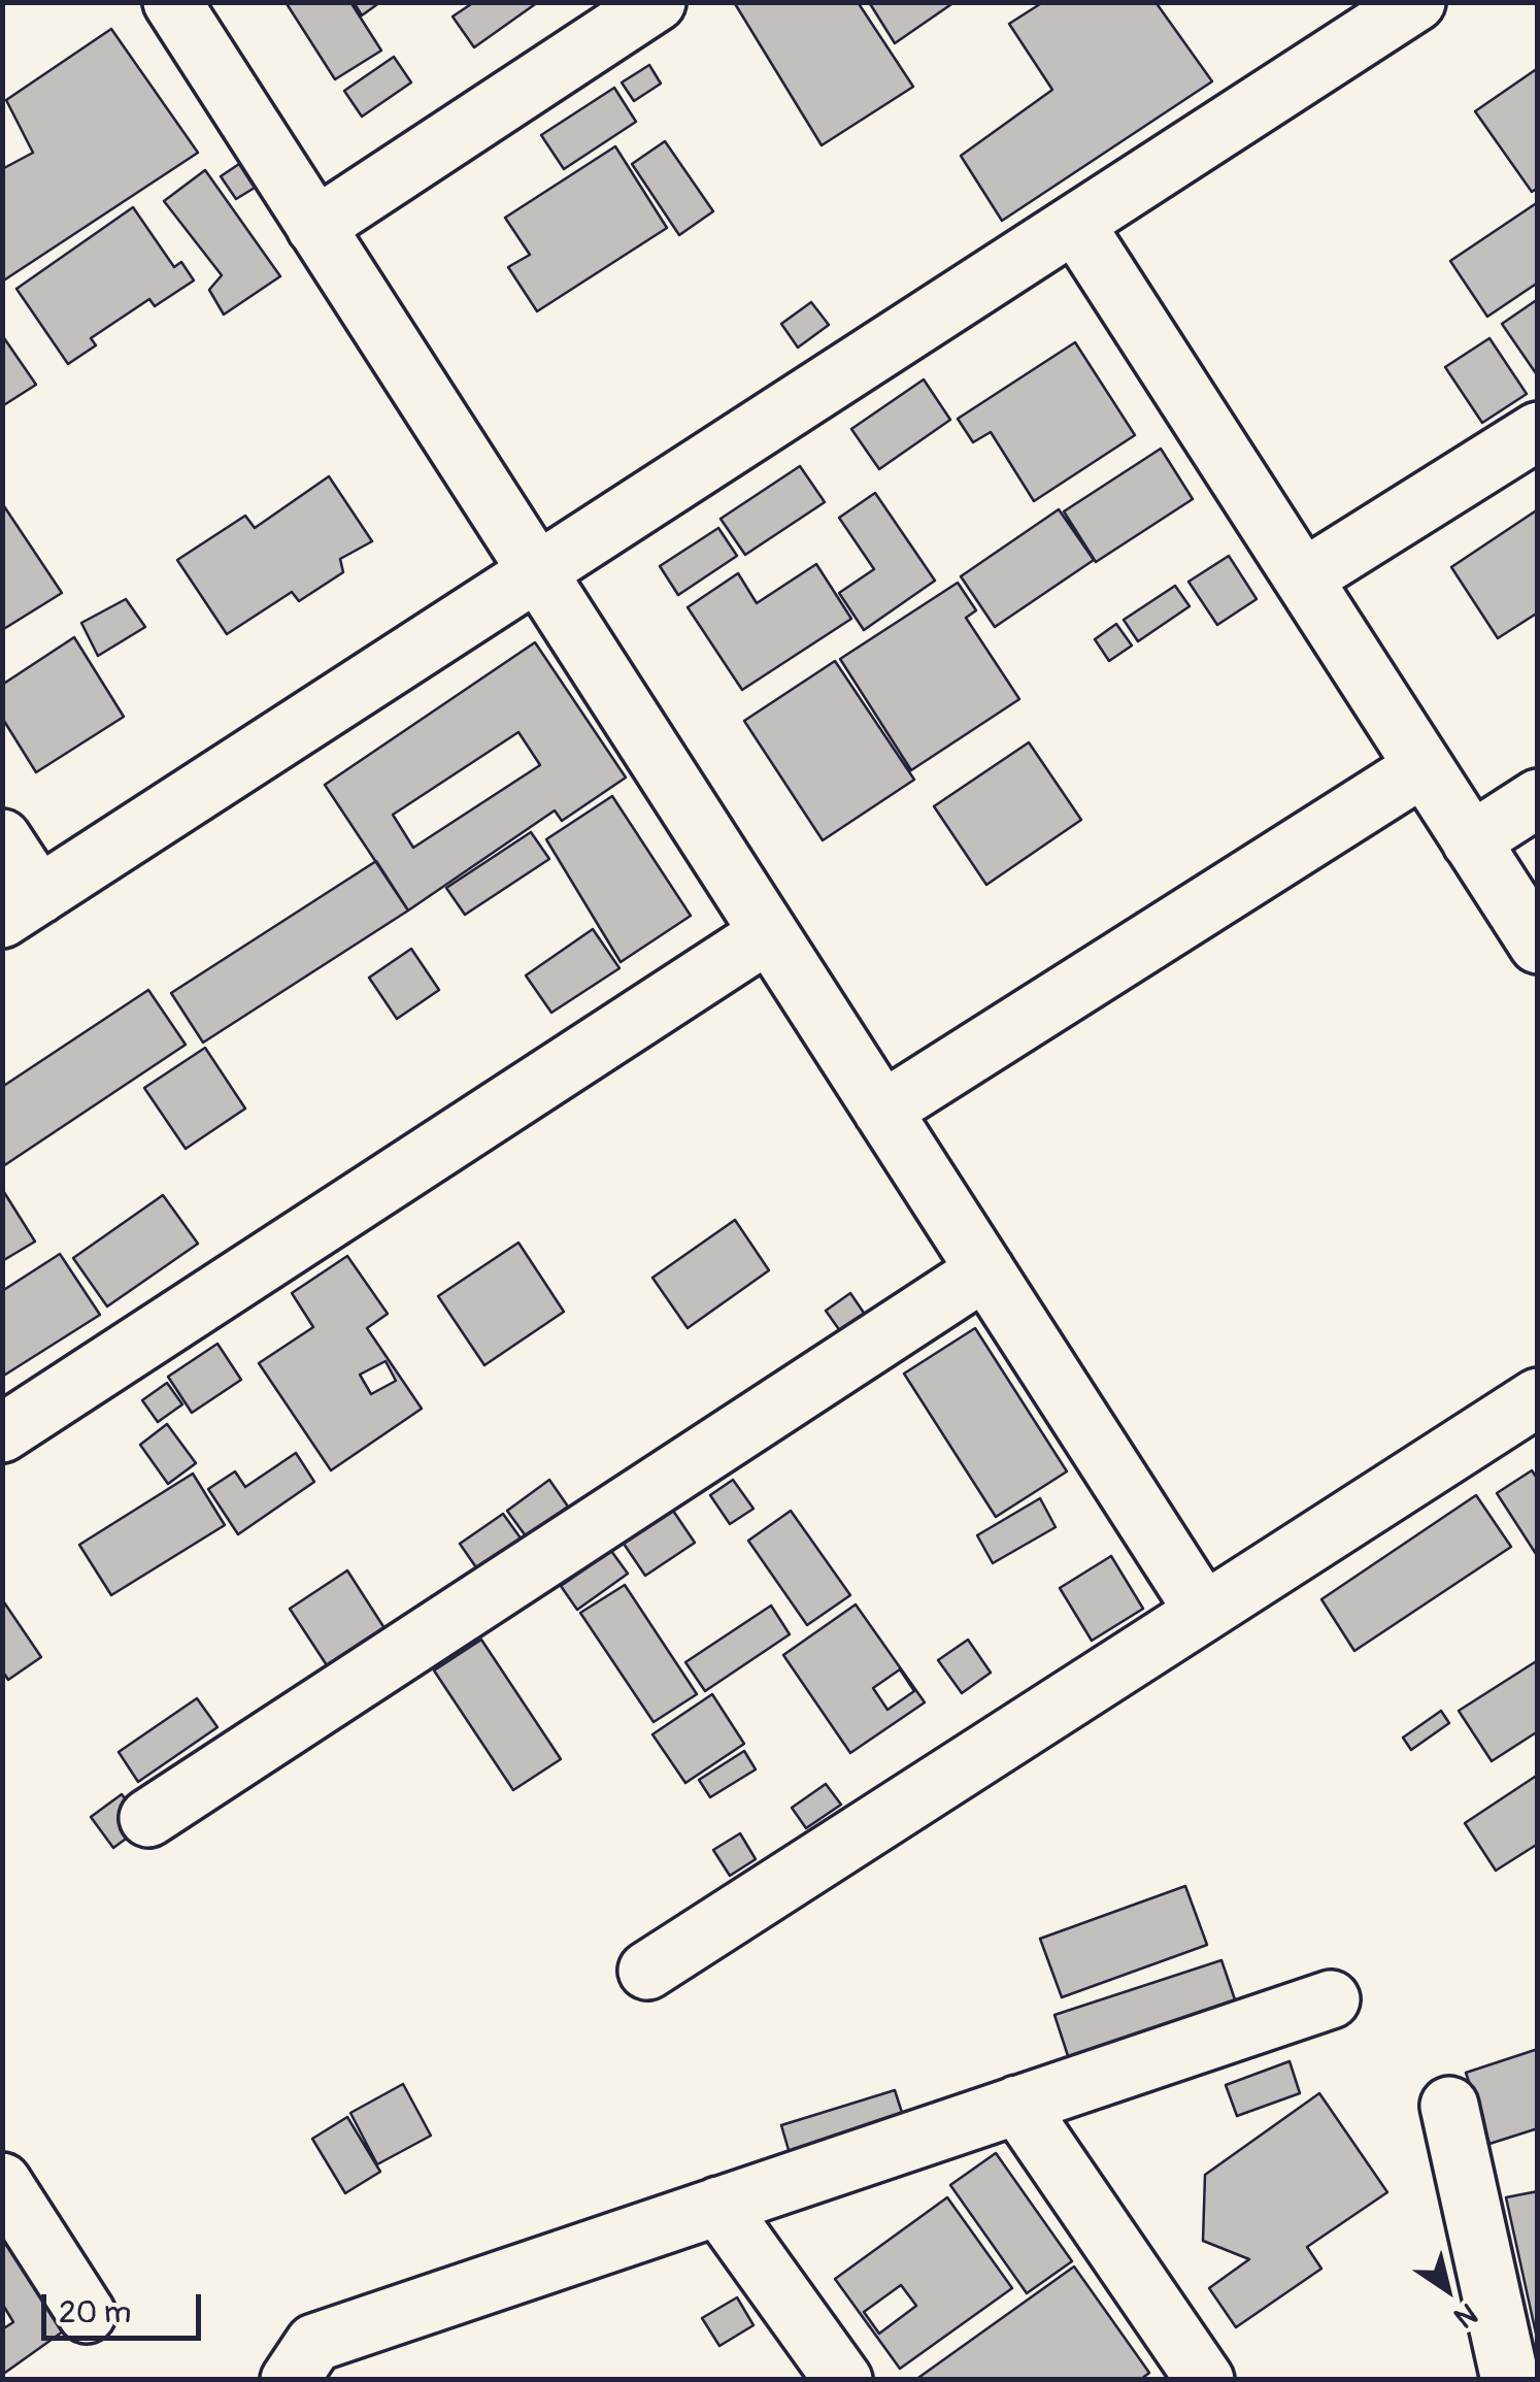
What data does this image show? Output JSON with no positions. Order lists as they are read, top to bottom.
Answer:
{
  "scale_bar": "20 m",
  "north": "bottom right"
}
